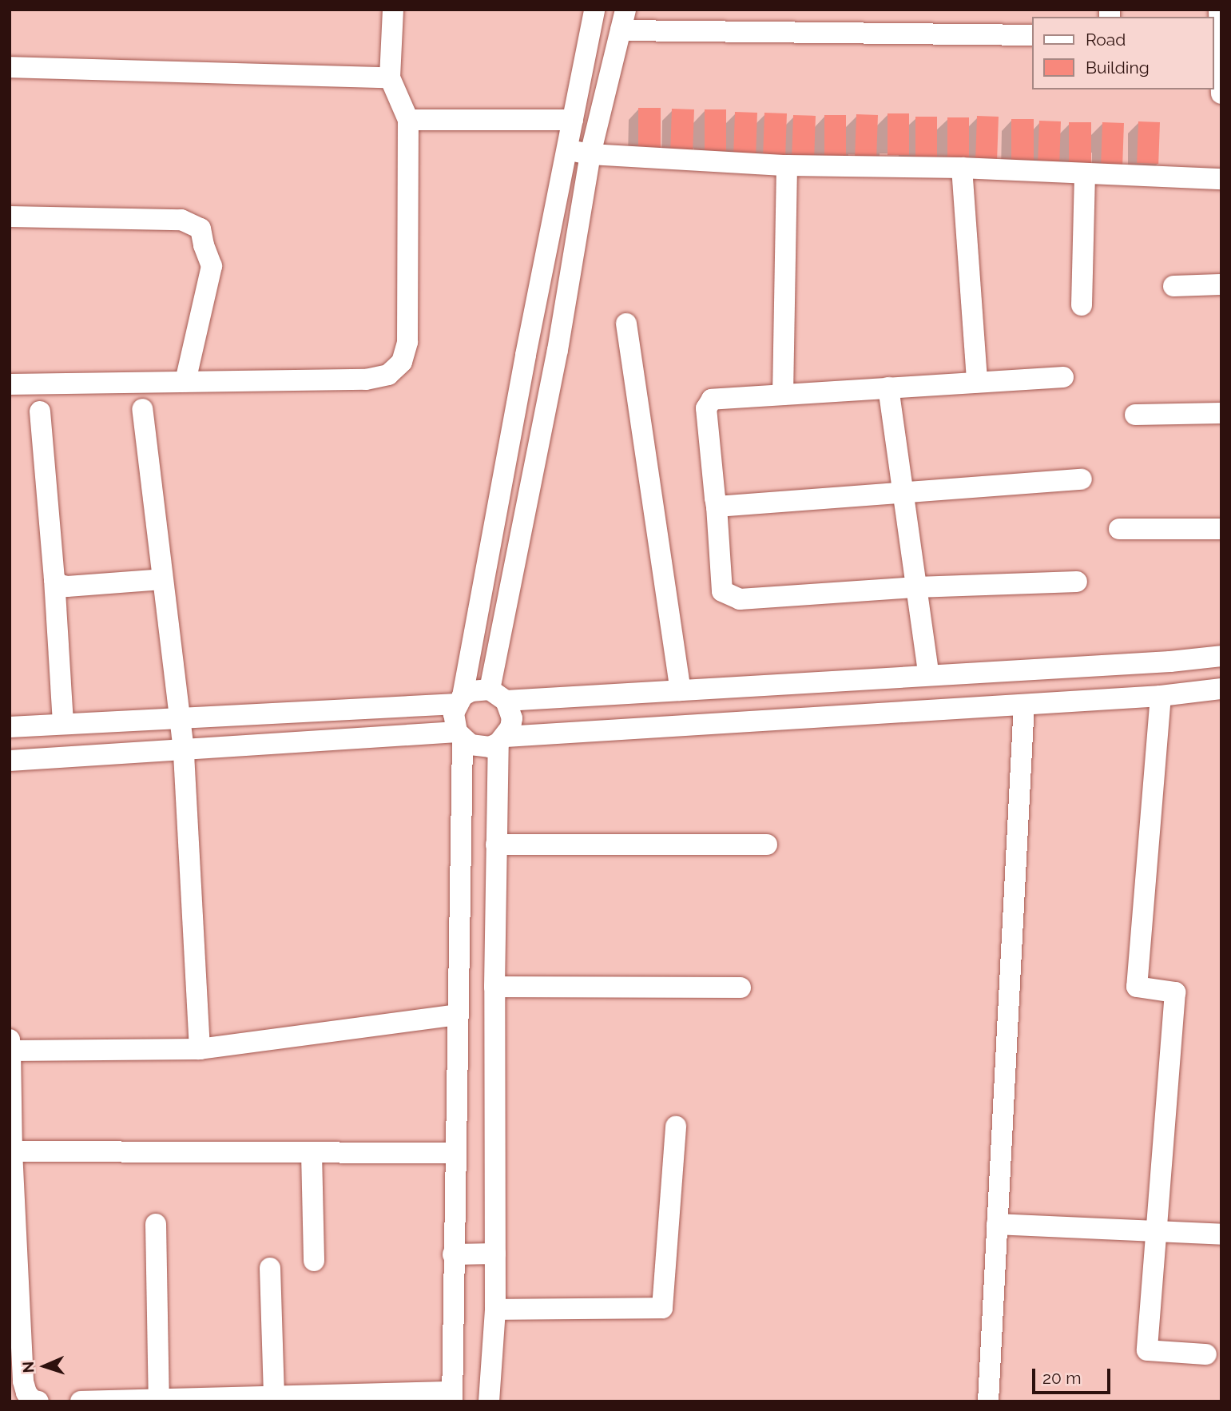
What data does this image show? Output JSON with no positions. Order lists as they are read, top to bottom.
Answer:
{
  "legend": ["Road", "Building"],
  "scale_bar": "20 m",
  "north": "left"
}
